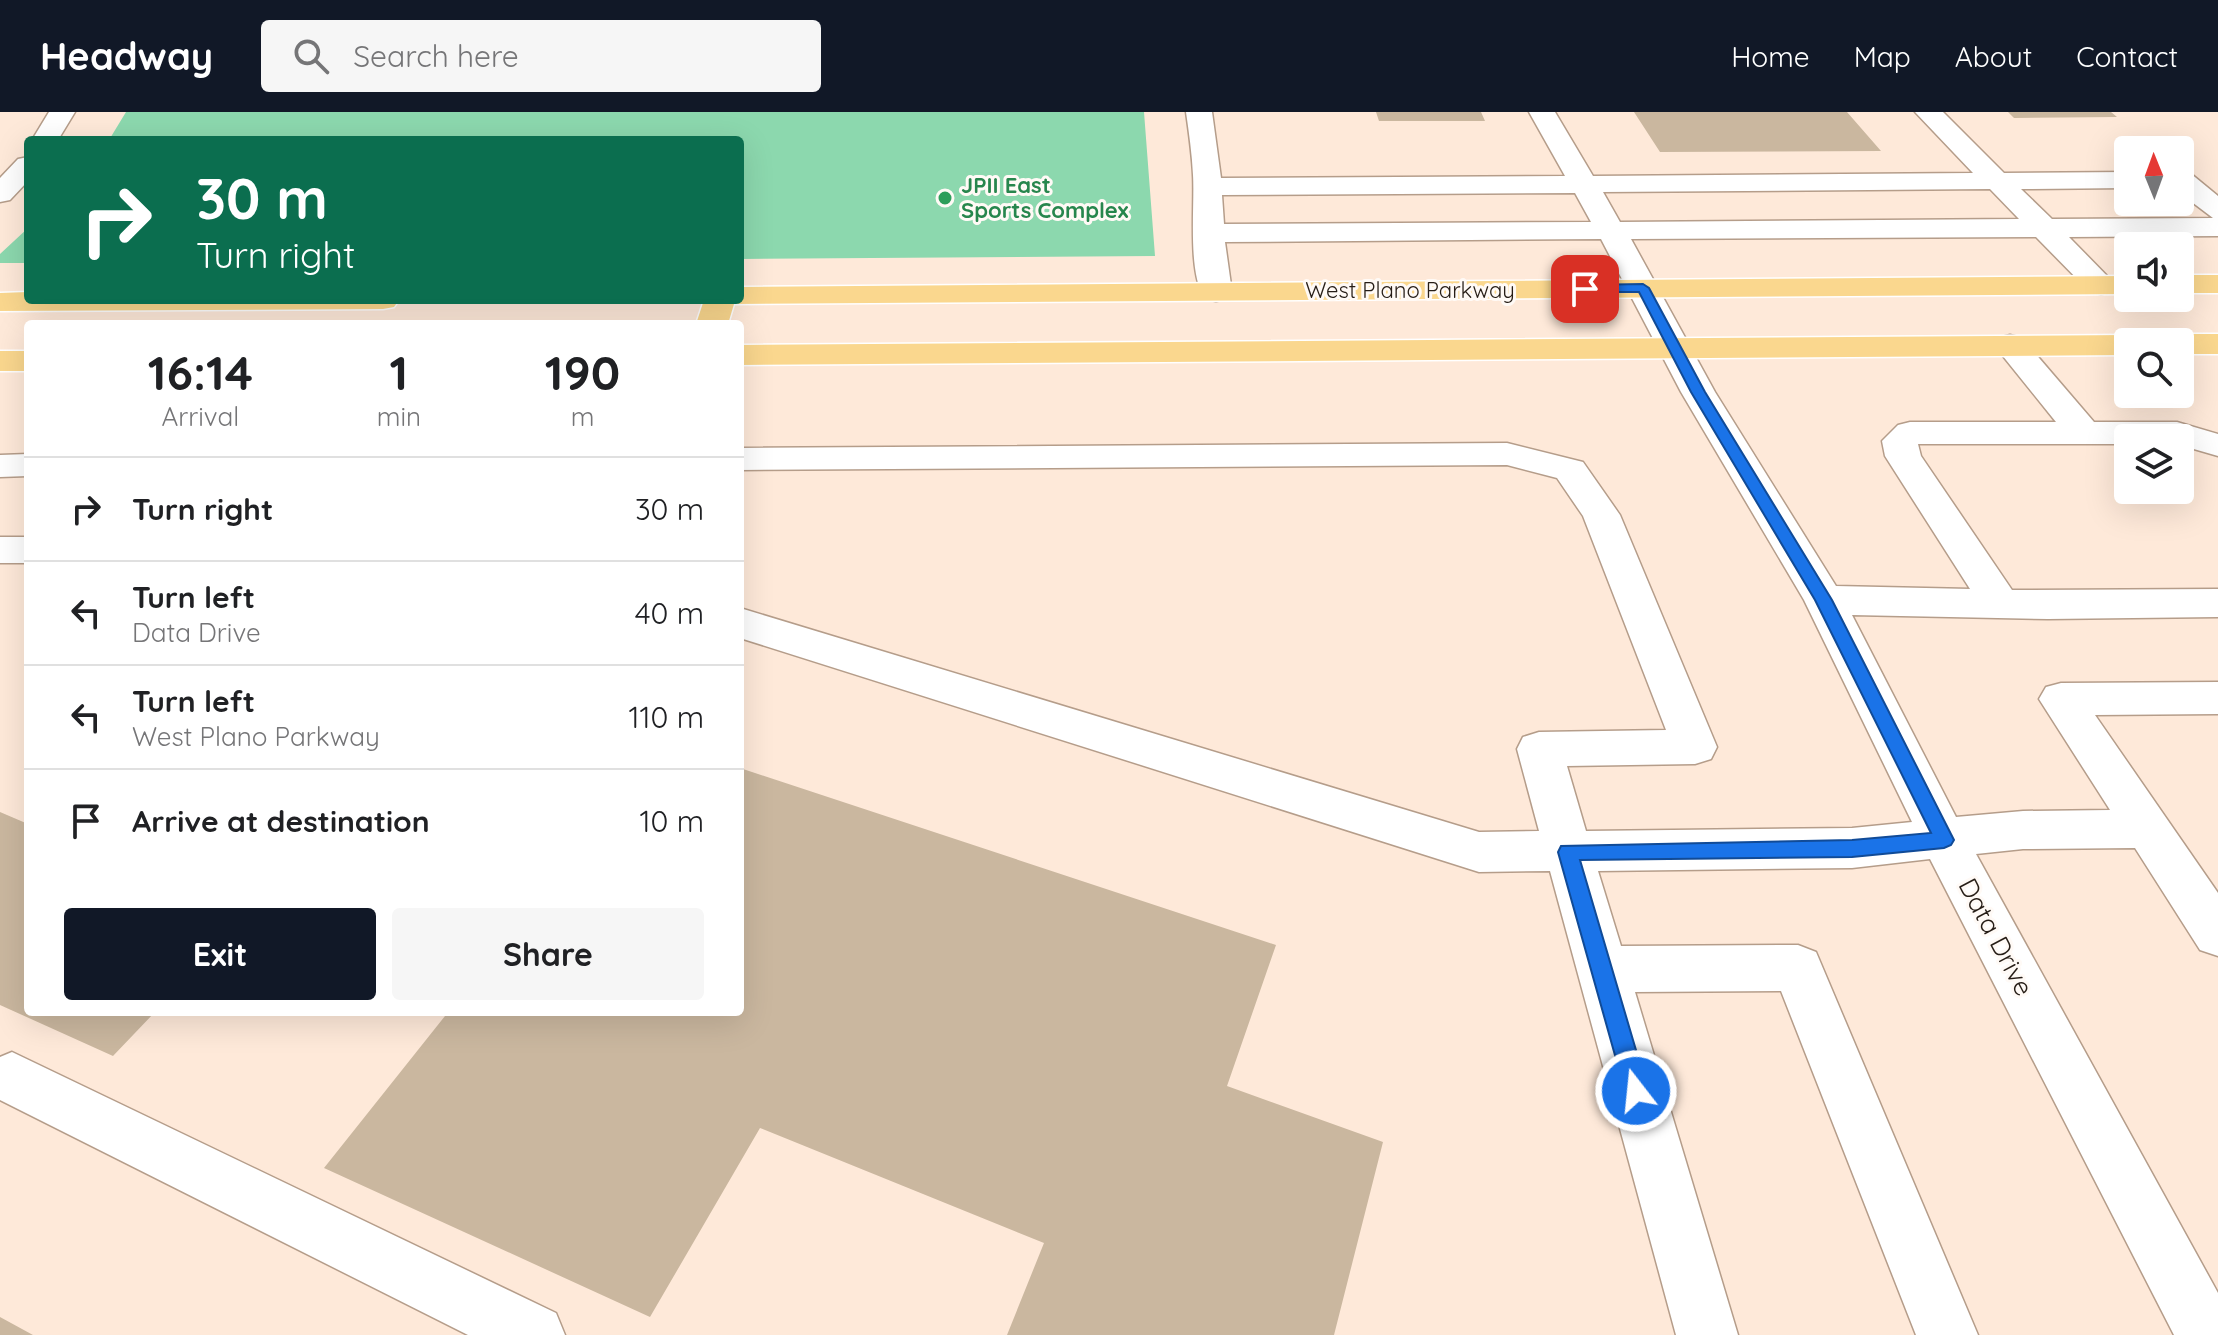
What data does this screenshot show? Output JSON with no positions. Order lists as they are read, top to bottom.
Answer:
{
  "streets": {
    "main road": ["West Plano Parkway"],
    "street": ["Data Drive"]
  },
  "crossings": [
    ["West Plano Parkway", "Data Drive"]
  ],
  "places": ["JPII East Sports Complex"],
  "north": "top",
  "page": {
    "header": "Headway",
    "search": "Search here",
    "nav": [
      "Home",
      "Map",
      "About",
      "Contact"
    ],
    "turn": ["30 m", "Turn right"],
    "eta": [
      "16:14",
      "Arrival",
      "1",
      "min",
      "190",
      "m"
    ],
    "list": [
      {
        "name": "Turn right",
        "value": "30 m"
      },
      {
        "name": "Turn left",
        "note": "Data Drive",
        "value": "40 m"
      },
      {
        "name": "Turn left",
        "note": "West Plano Parkway",
        "value": "110 m"
      },
      {
        "name": "Arrive at destination",
        "value": "10 m"
      }
    ],
    "buttons": ["Exit", "Share"]
  }
}
